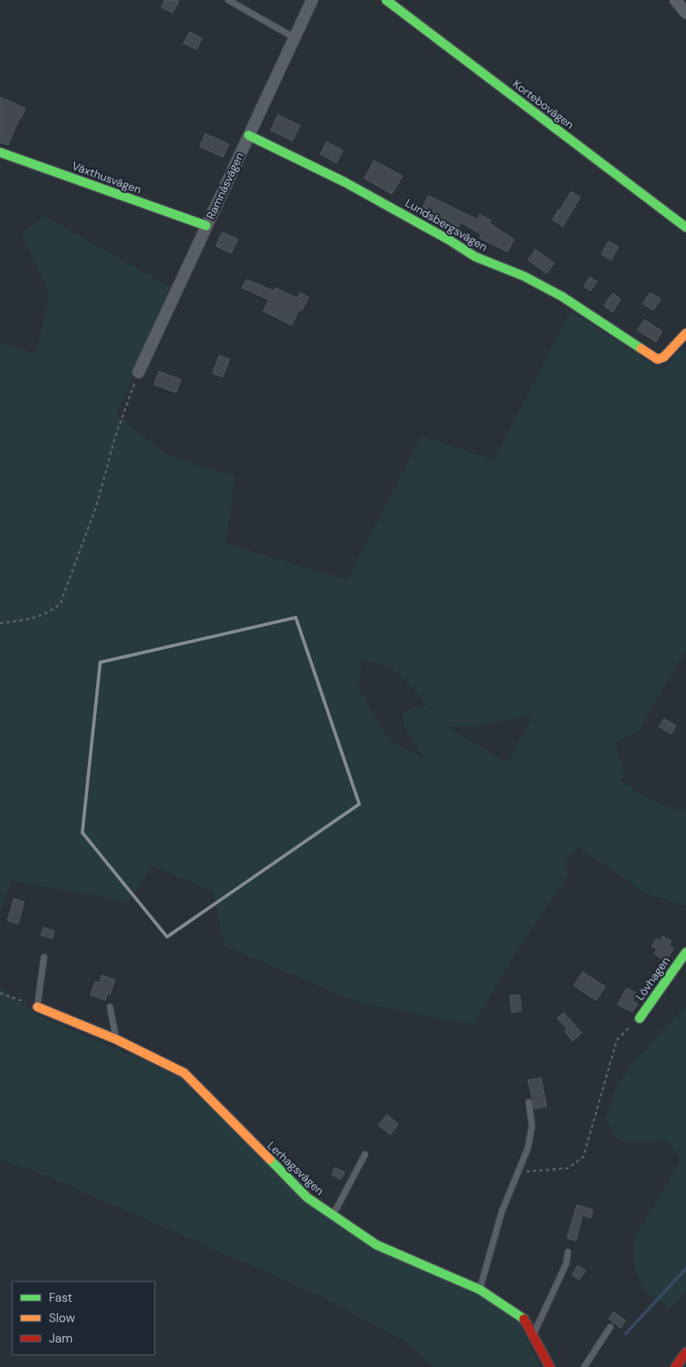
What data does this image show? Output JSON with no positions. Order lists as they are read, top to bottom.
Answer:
{
  "streets": {
    "street": [
      "Kortebovägen",
      "Växthusvägen",
      "Ramnåsvägen",
      "Lundsbergsvägen",
      "Lövhagen",
      "Lerhagsvägen"
    ]
  },
  "crossings": [
    ["Växthusvägen", "Ramnåsvägen"],
    ["Ramnåsvägen", "Lundsbergsvägen"]
  ],
  "legend": ["Fast", "Slow", "Jam"]
}
